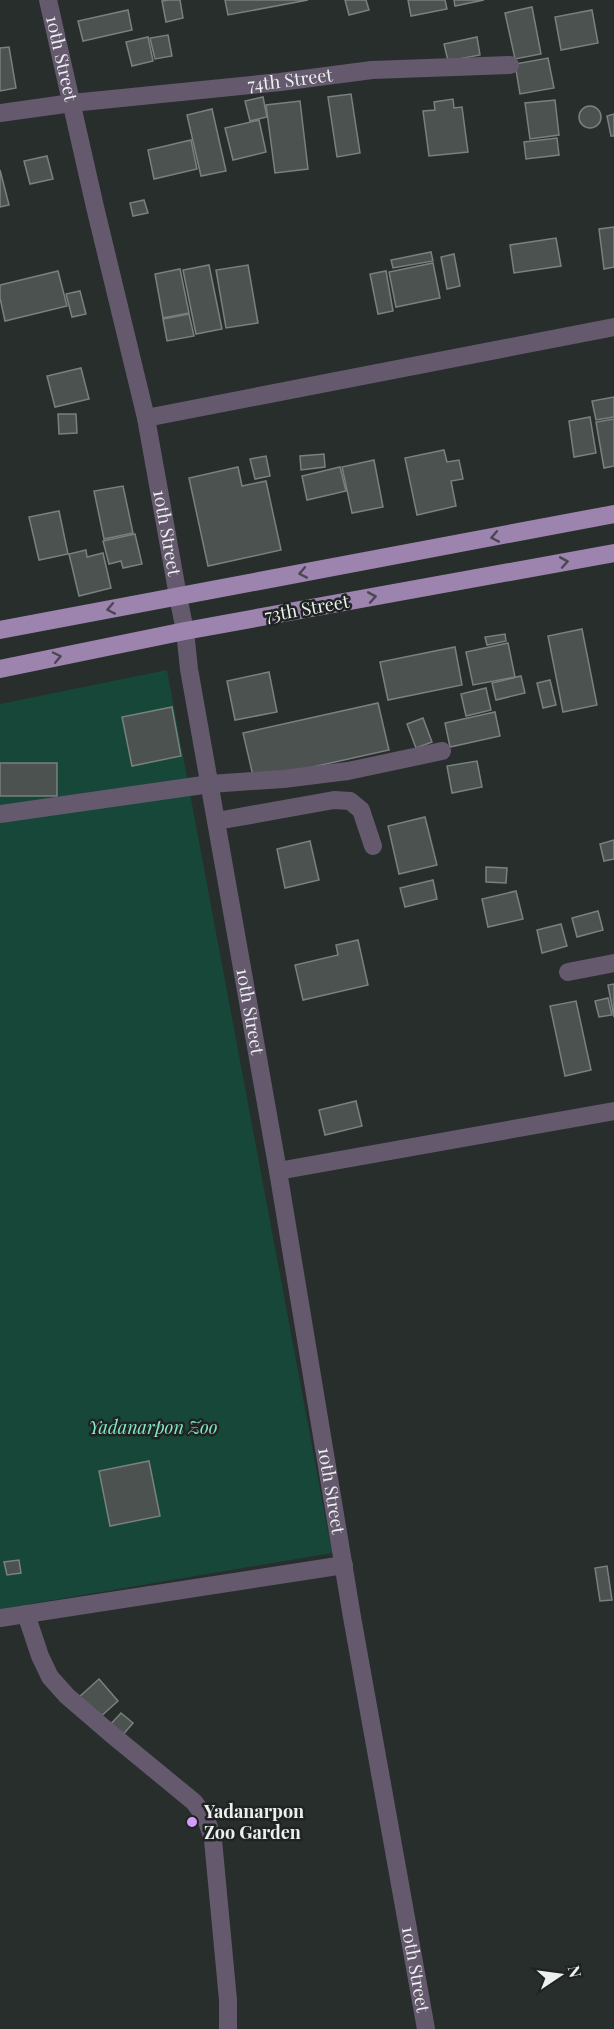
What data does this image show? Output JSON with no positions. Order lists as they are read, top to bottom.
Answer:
{
  "streets": {
    "main road": ["73th Street"],
    "street": ["10th Street", "74th Street"]
  },
  "crossings": [
    ["10th Street", "74th Street"],
    ["10th Street", "73th Street"]
  ],
  "parks": ["Yadanarpon Zoo"],
  "places": ["Yadanarpon Zoo Garden"],
  "north": "right"
}
